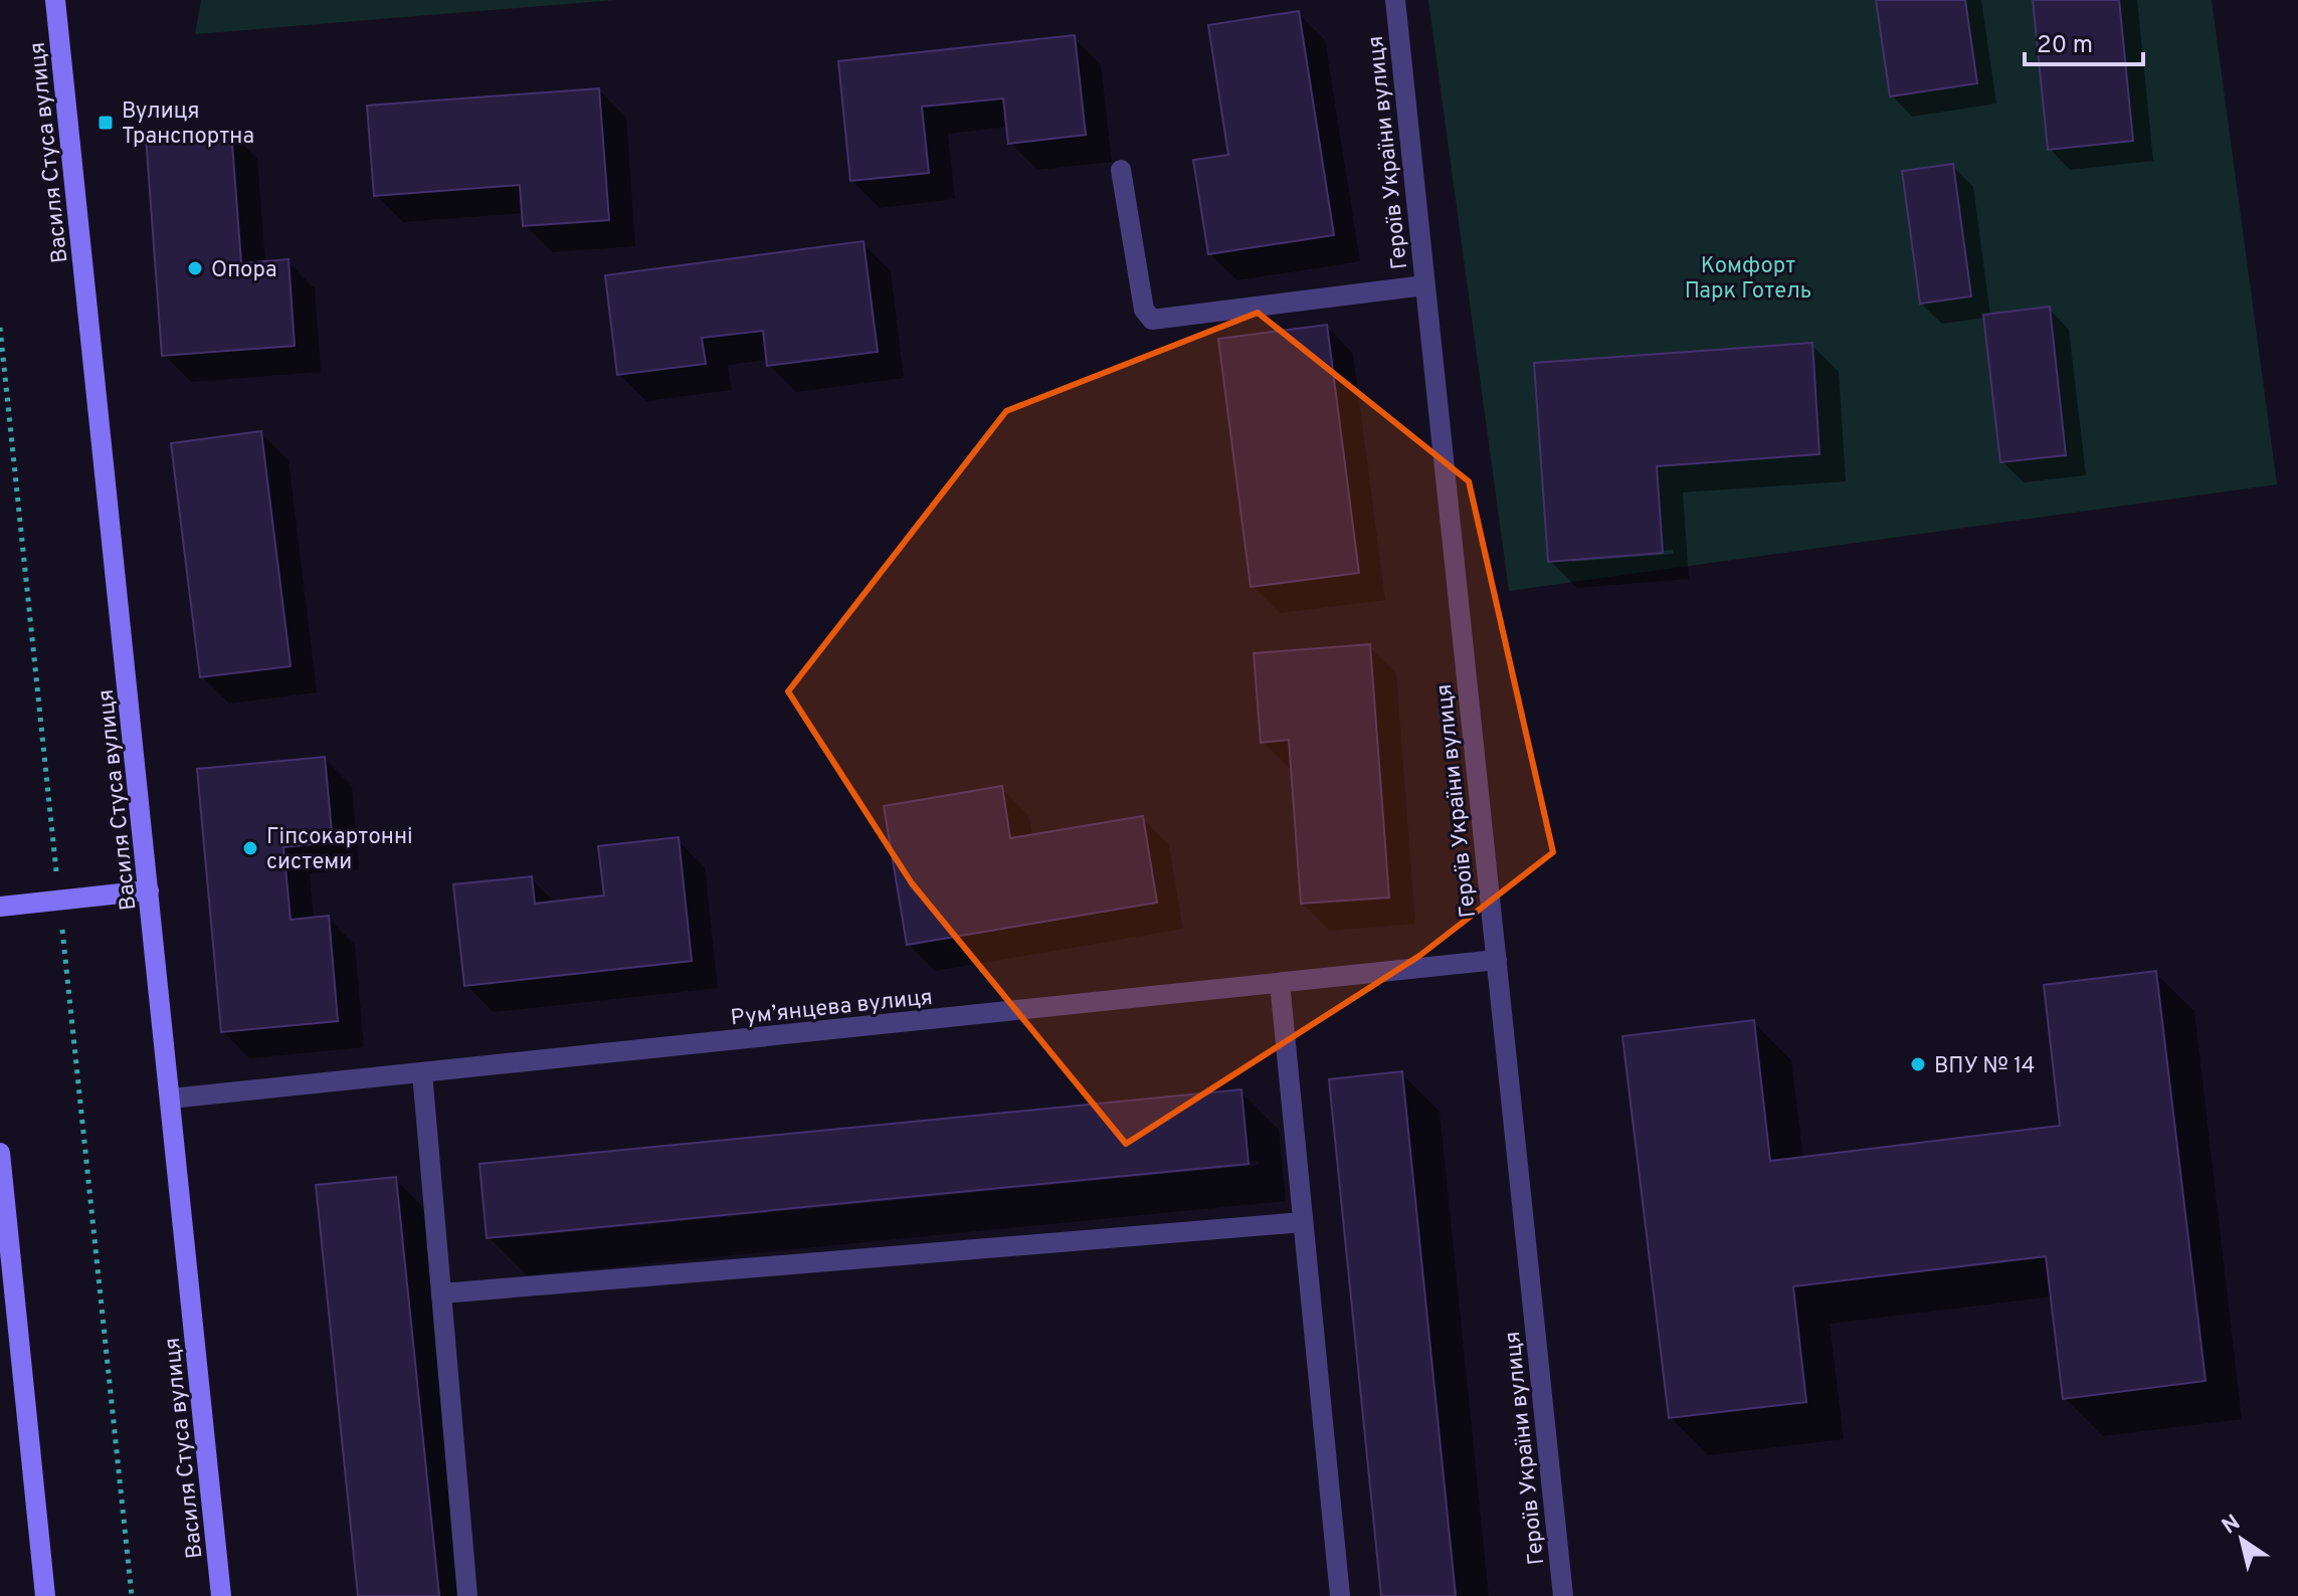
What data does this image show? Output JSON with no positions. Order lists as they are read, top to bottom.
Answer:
{
  "streets": {
    "street": ["Василя Стуса вулиця", "Героїв України вулиця", "Рум’янцева вулиця"]
  },
  "crossings": [
    ["Василя Стуса вулиця", "Рум’янцева вулиця"],
    ["Героїв України вулиця", "Рум’янцева вулиця"]
  ],
  "parks": ["Комфорт Парк Готель"],
  "places": {
    "transit": ["Вулиця Транспортна"],
    "other": ["Опора", "Гіпсокартонні системи", "ВПУ № 14"]
  },
  "scale_bar": "20 m",
  "north": "top left"
}
